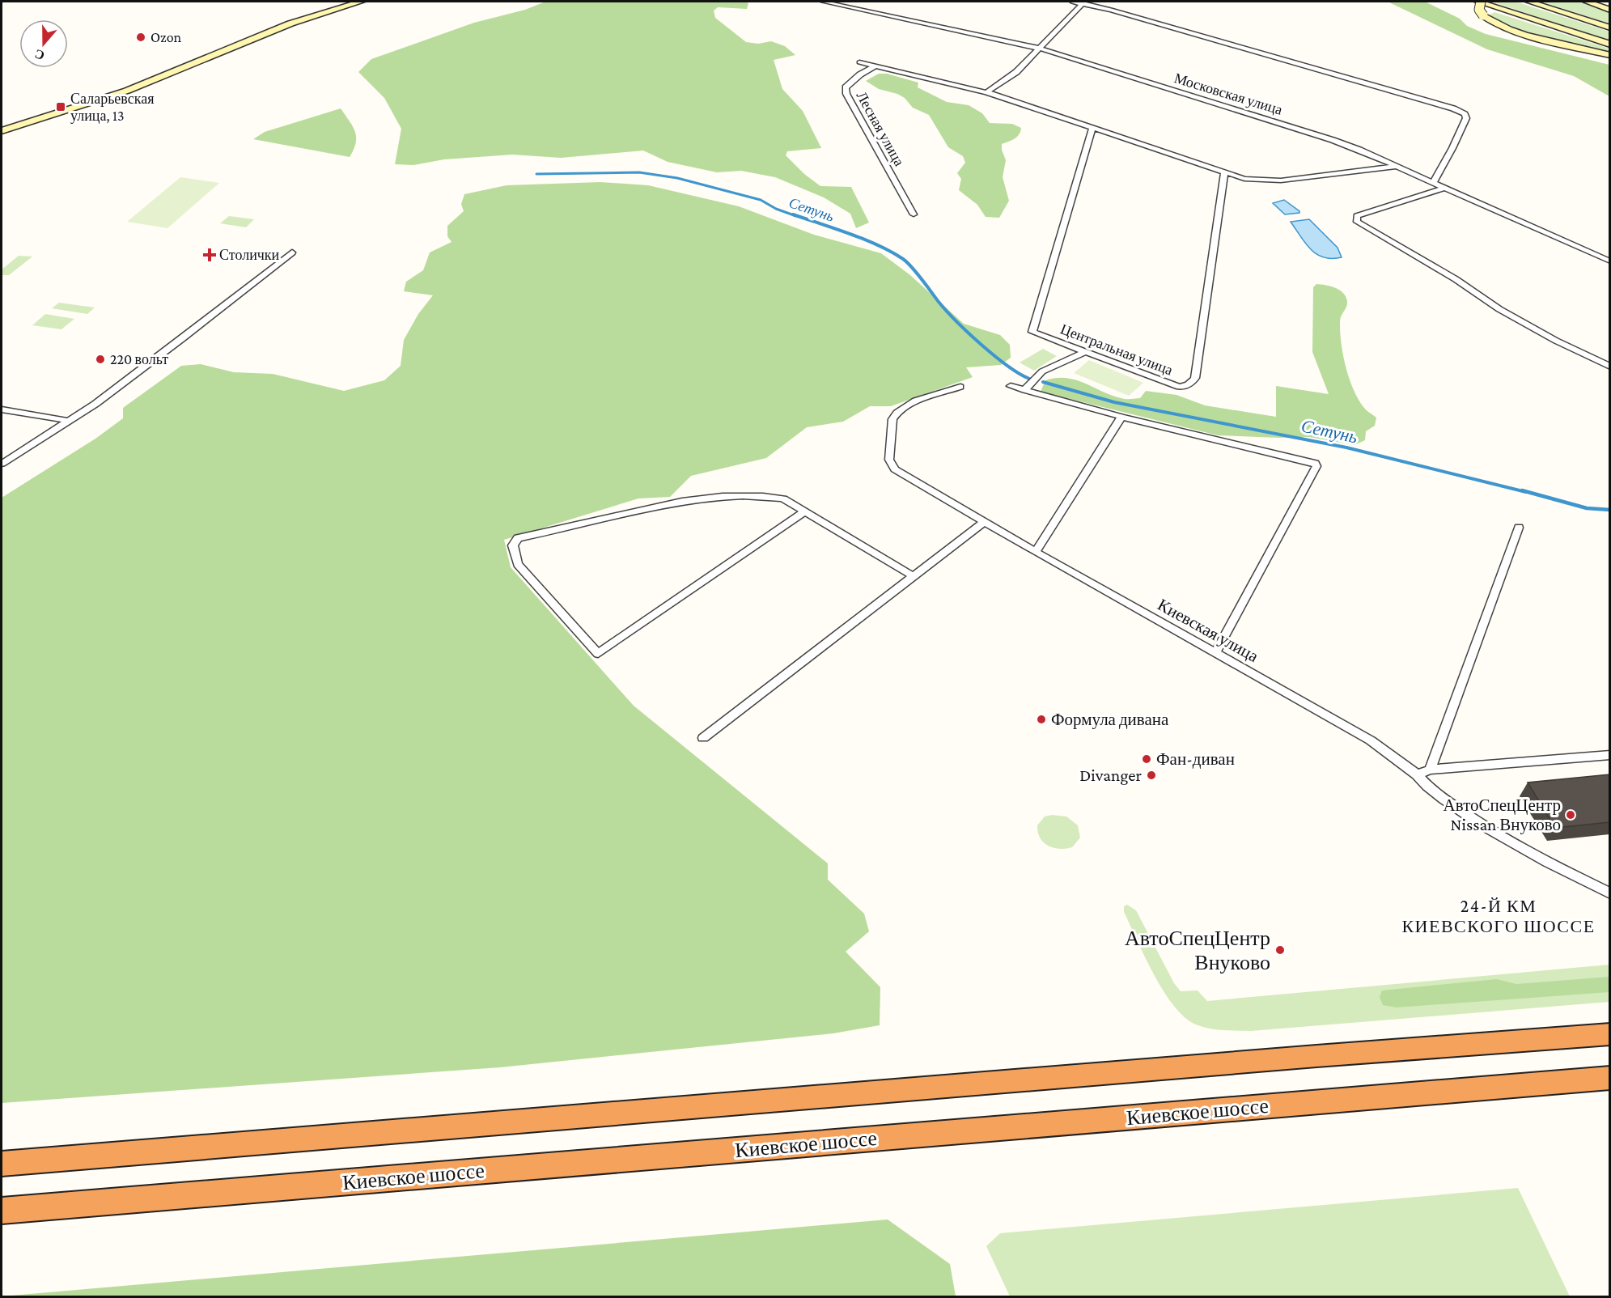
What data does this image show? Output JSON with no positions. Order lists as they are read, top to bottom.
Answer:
{
  "streets": {
    "highway": ["Киевское шоссе"],
    "street": [
      "Московская улица",
      "Лесная улица",
      "Центральная улица",
      "Киевская улица"
    ]
  },
  "districts": ["24-Й КМ КИЕВСКОГО ШОССЕ"],
  "water": ["Сетунь"],
  "places": {
    "other": [
      "Ozon",
      "220 вольт",
      "Формула дивана",
      "Фан-диван",
      "Divanger",
      "АвтоСпецЦентр Nissan Внуково",
      "АвтоСпецЦентр Внуково"
    ],
    "transit": ["Саларьевская улица, 13"],
    "health": ["Столички"]
  },
  "north": "bottom"
}
